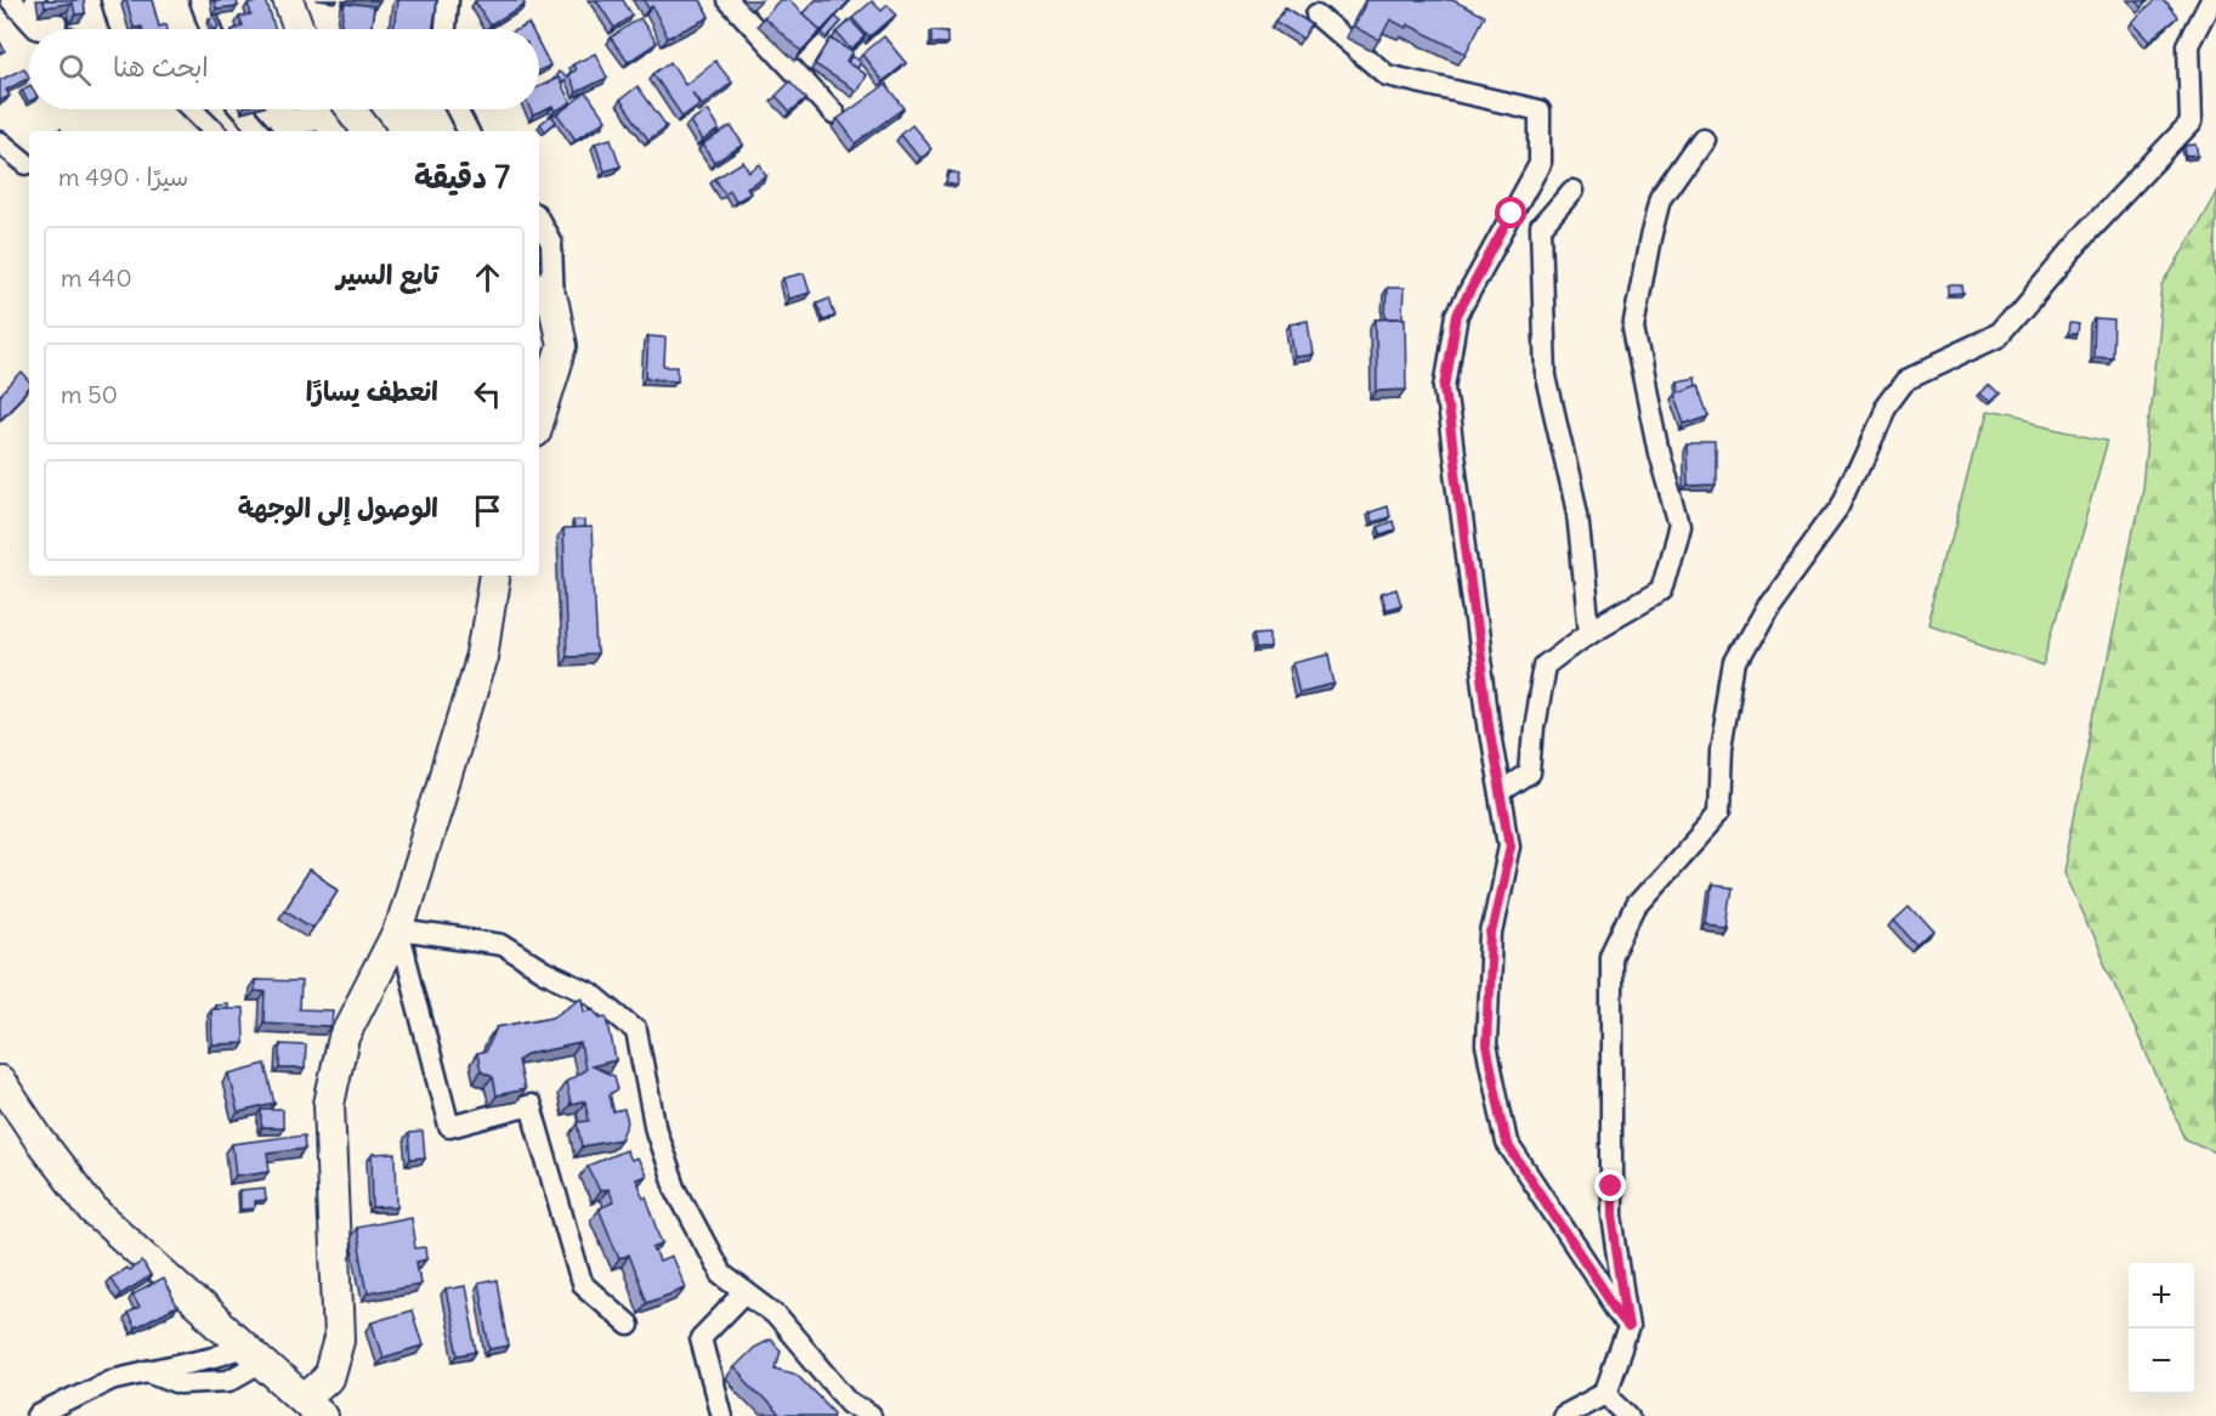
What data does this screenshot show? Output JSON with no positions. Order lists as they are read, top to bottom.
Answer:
{
  "page": {
    "search": "ابحث هنا",
    "heading": ["7 دقيقة", "سيرًا · 490 m"],
    "list": [
      ["تابع السير", "440 m"],
      ["انعطف يسارًا", "50 m"],
      "الوصول إلى الوجهة"
    ],
    "map_buttons": ["+", "−"]
  }
}
